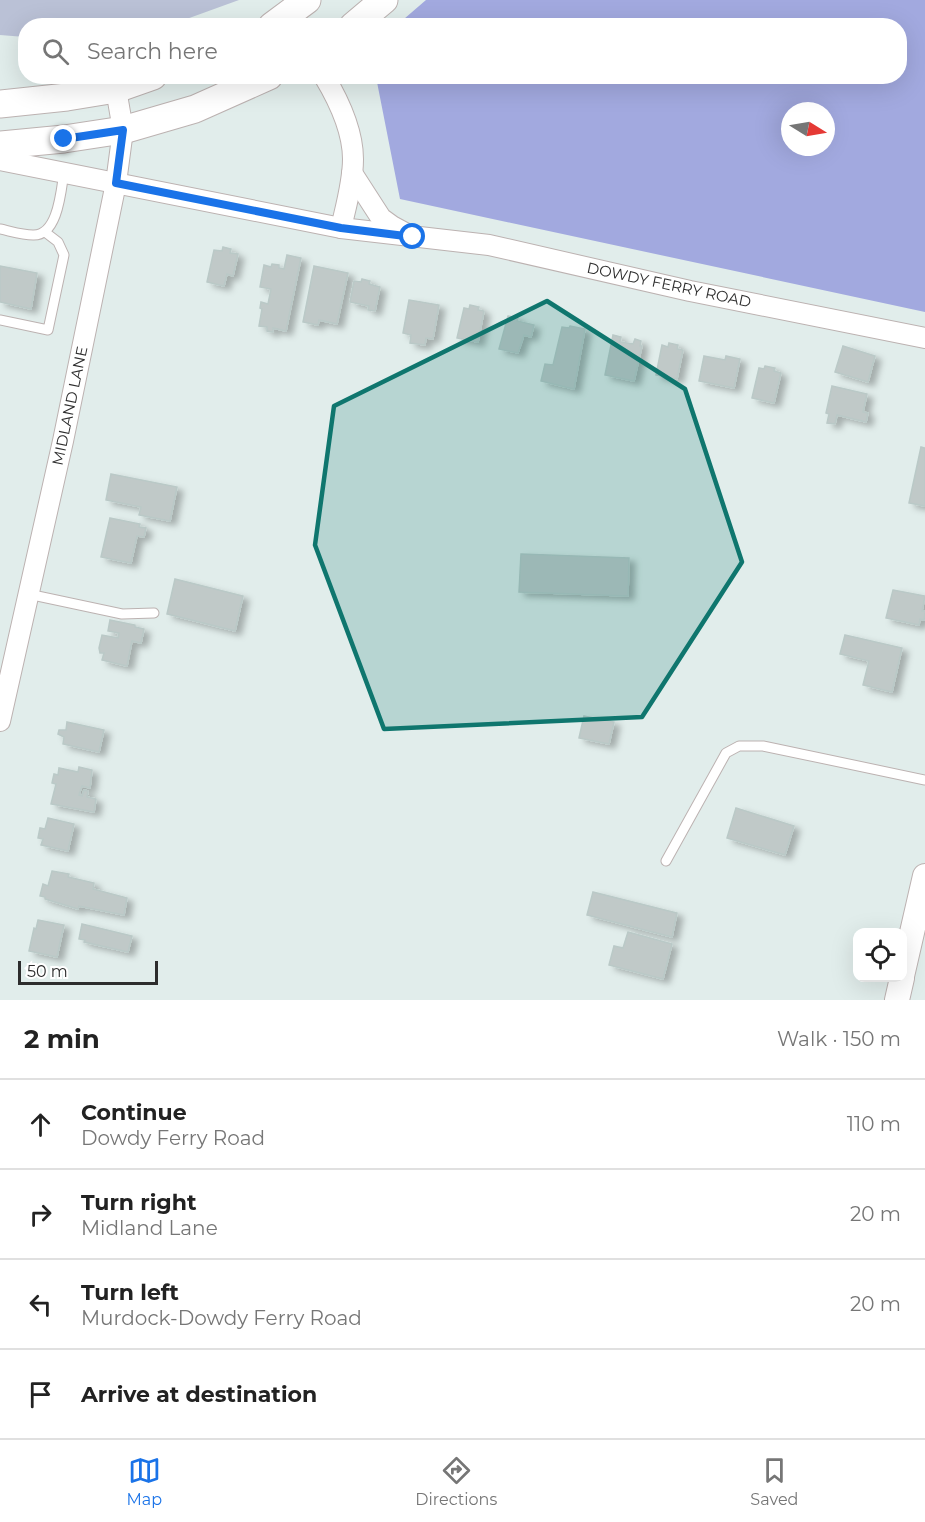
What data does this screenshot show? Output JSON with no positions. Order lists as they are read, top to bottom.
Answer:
{
  "streets": {
    "street": ["DOWDY FERRY ROAD", "MIDLAND LANE"]
  },
  "crossings": [
    ["DOWDY FERRY ROAD", "MIDLAND LANE"]
  ],
  "scale_bar": "50 m",
  "north": "right",
  "page": {
    "search": "Search here",
    "scale": "50 m",
    "heading": ["2 min", "Walk · 150 m"],
    "list": [
      ["Continue", "Dowdy Ferry Road", "110 m"],
      ["Turn right", "Midland Lane", "20 m"],
      ["Turn left", "Murdock-Dowdy Ferry Road", "20 m"],
      "Arrive at destination"
    ],
    "nav": ["Map", "Directions", "Saved"]
  }
}
